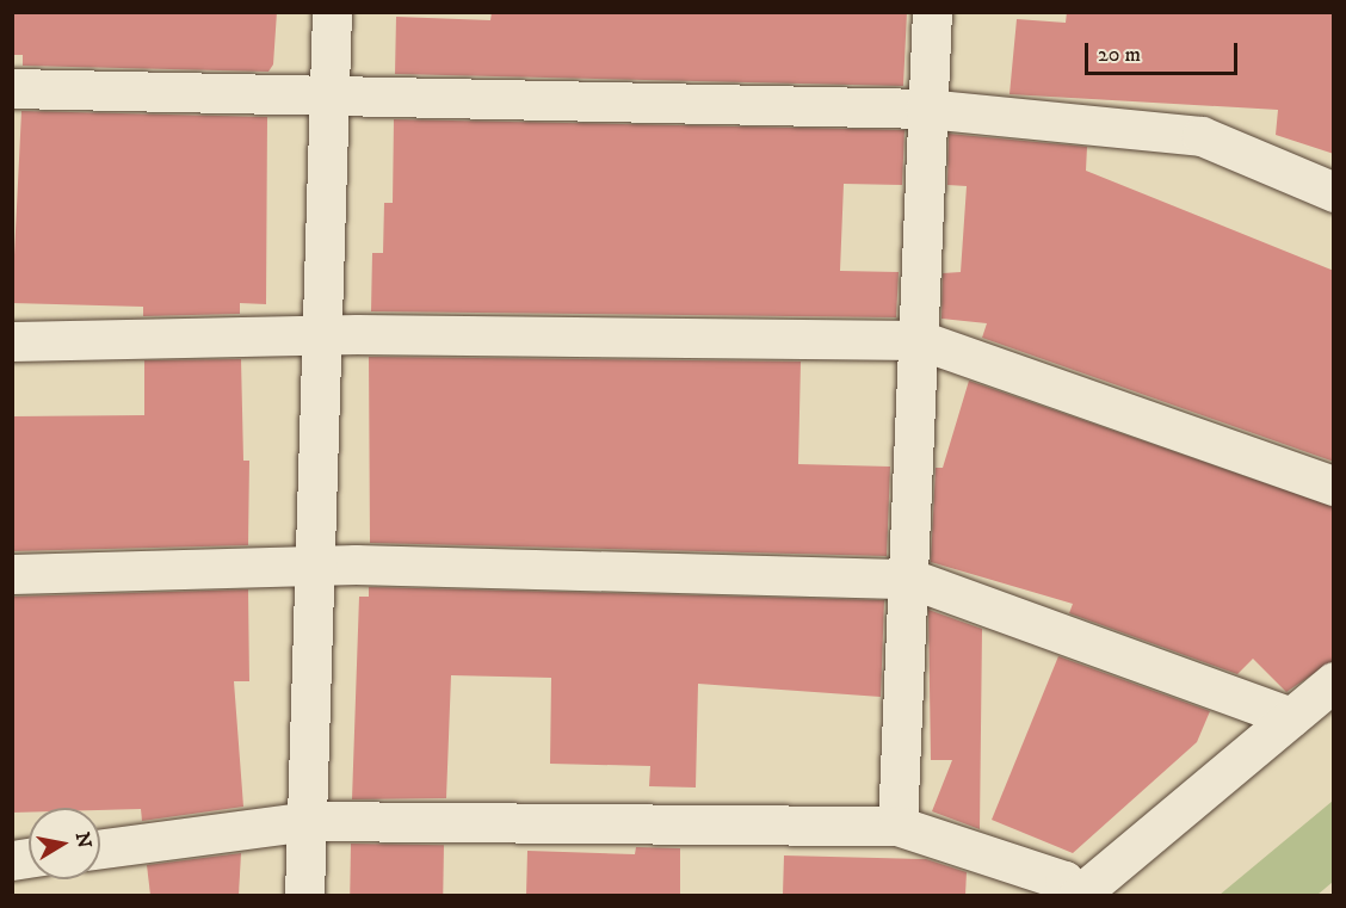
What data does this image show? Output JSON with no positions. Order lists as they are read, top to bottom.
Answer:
{
  "scale_bar": "20 m",
  "north": "right"
}
